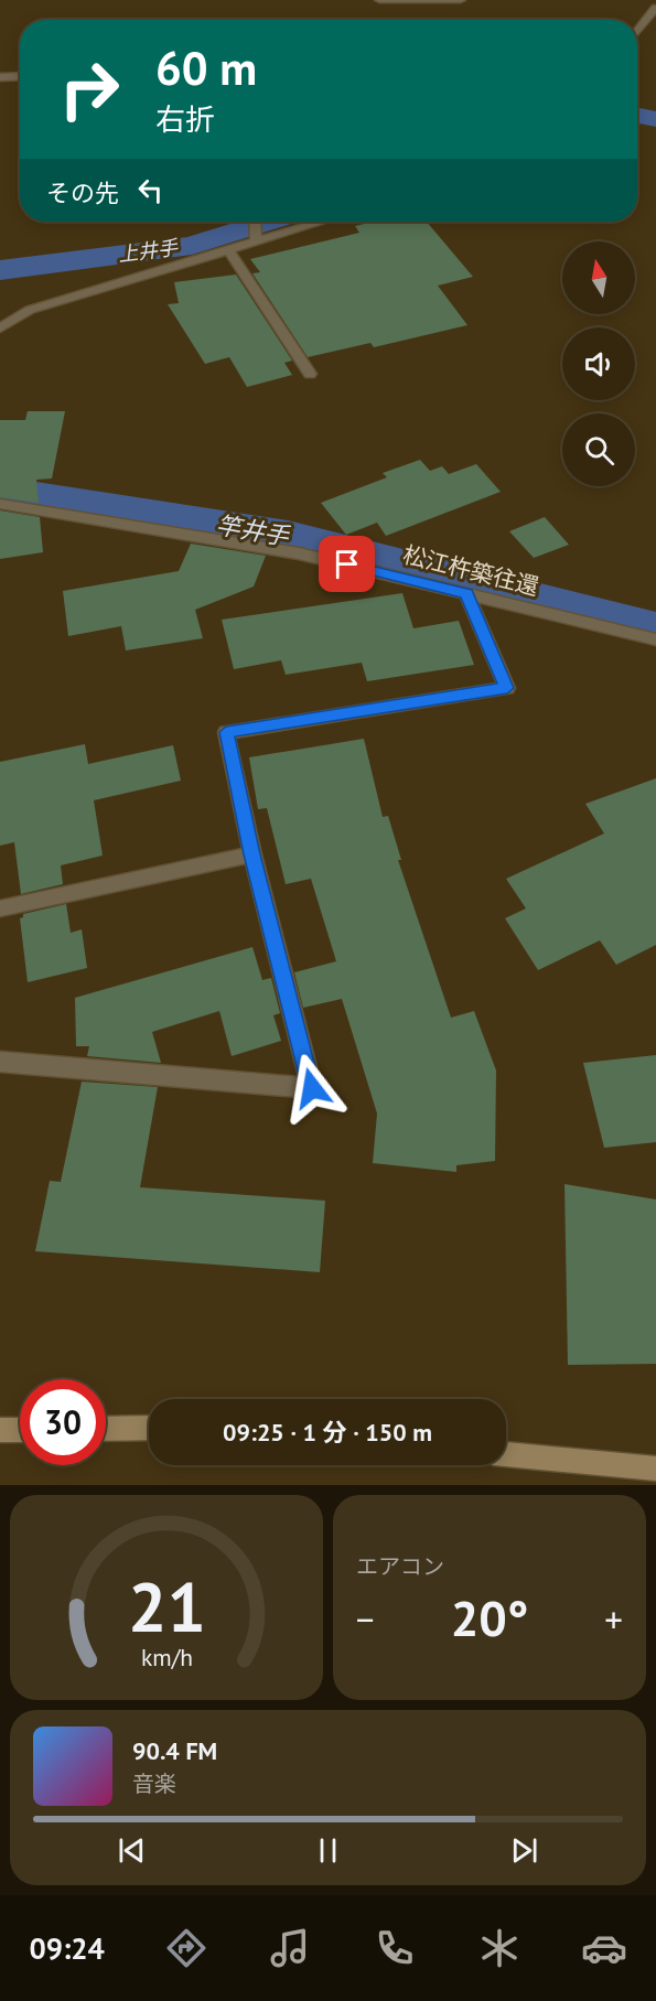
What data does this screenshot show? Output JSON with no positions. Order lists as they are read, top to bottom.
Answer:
{
  "streets": {
    "street": ["松江杵築往還"]
  },
  "water": ["上井手", "竿井手"],
  "north": "top",
  "page": {
    "turn": ["60 m", "右折"],
    "then": "その先",
    "limit": "30",
    "trip": "09:25 · 1 分 · 150 m",
    "tile": "エアコン",
    "heat": ["−", "20°", "+"],
    "song": ["90.4 FM", "音楽"],
    "tabs": "09:24",
    "gauge": ["21", "km/h"]
  }
}
